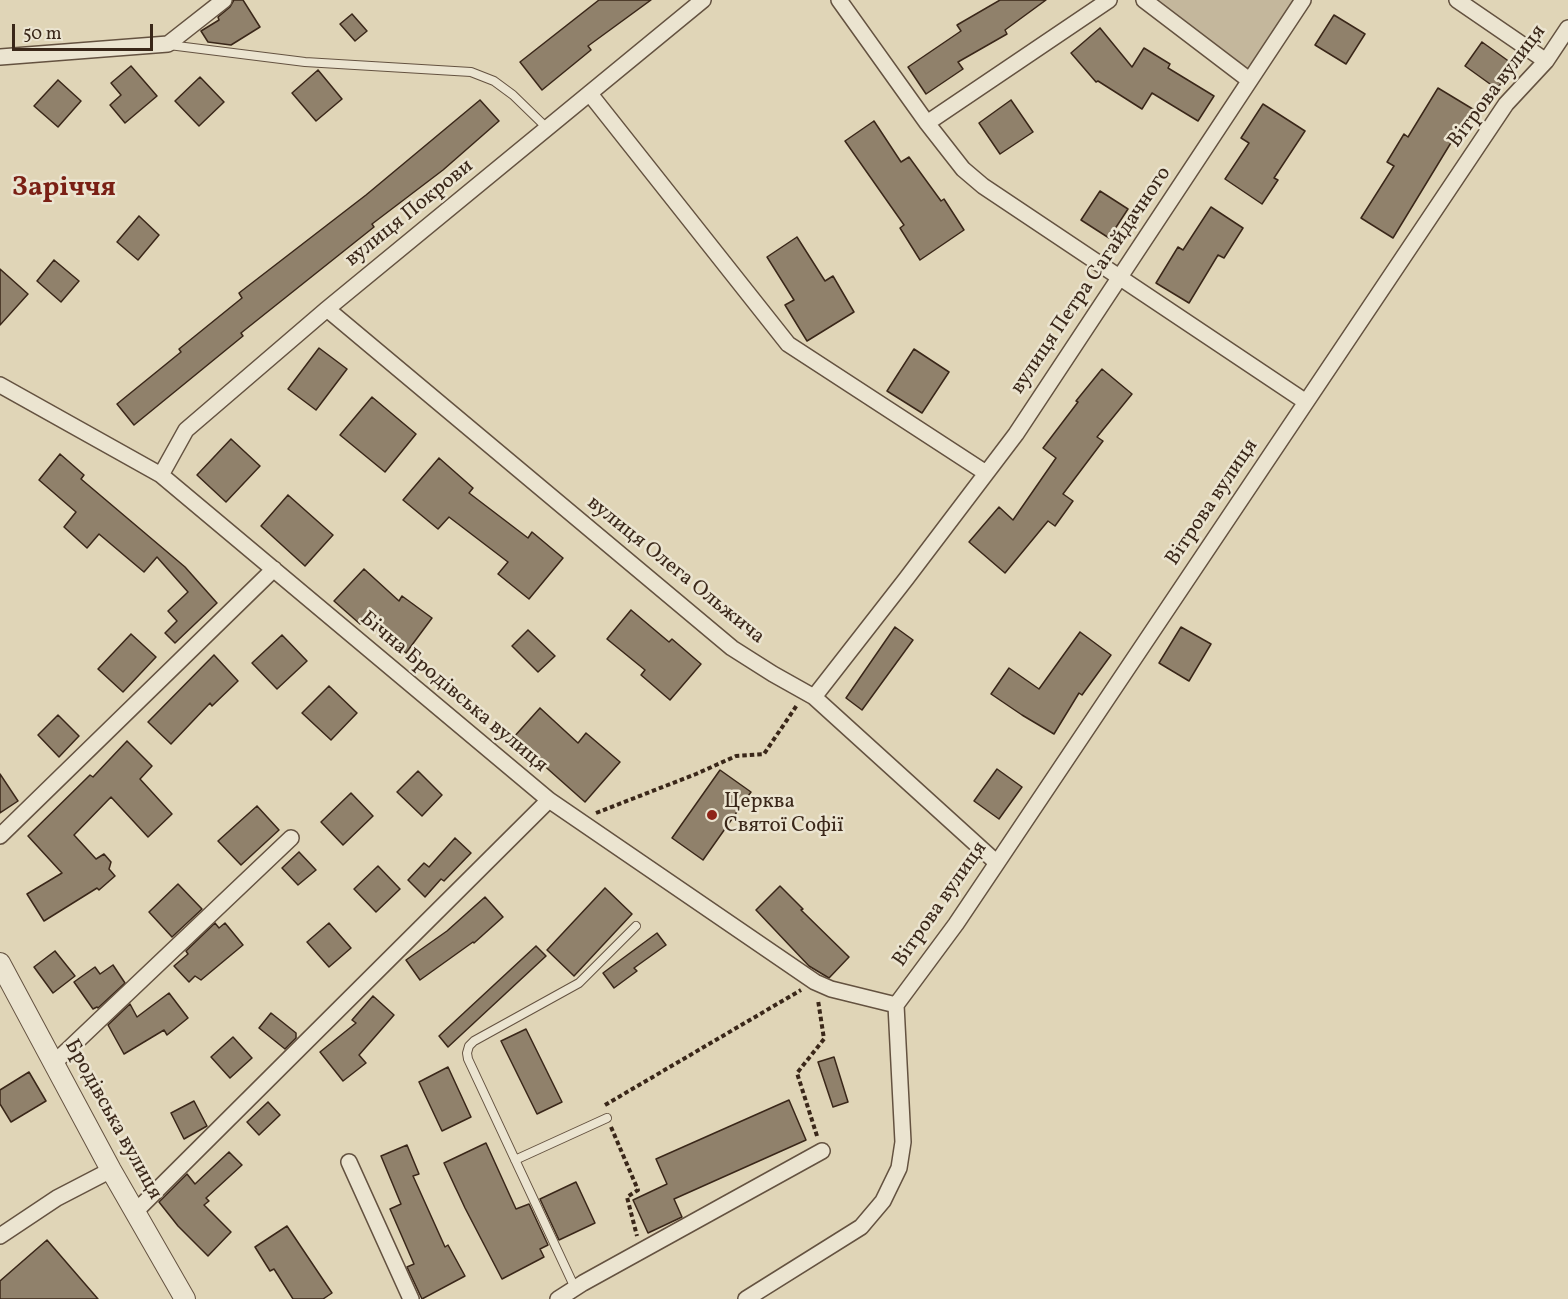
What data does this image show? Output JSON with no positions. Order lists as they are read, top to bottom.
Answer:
{
  "streets": {
    "street": [
      "Вітрова вулиця",
      "вулиця Покрови",
      "вулиця Петра Сагайдачного",
      "вулиця Олега Ольжича",
      "Бічна Бродівська вулиця",
      "Бродівська вулиця"
    ]
  },
  "crossings": [
    ["Вітрова вулиця", "вулиця Олега Ольжича"],
    ["Вітрова вулиця", "Бічна Бродівська вулиця"],
    ["вулиця Покрови", "вулиця Олега Ольжича"],
    ["вулиця Покрови", "Бічна Бродівська вулиця"],
    ["вулиця Петра Сагайдачного", "вулиця Олега Ольжича"]
  ],
  "districts": ["Заріччя"],
  "places": ["Церква Святої Софії"],
  "scale_bar": "50 m"
}
